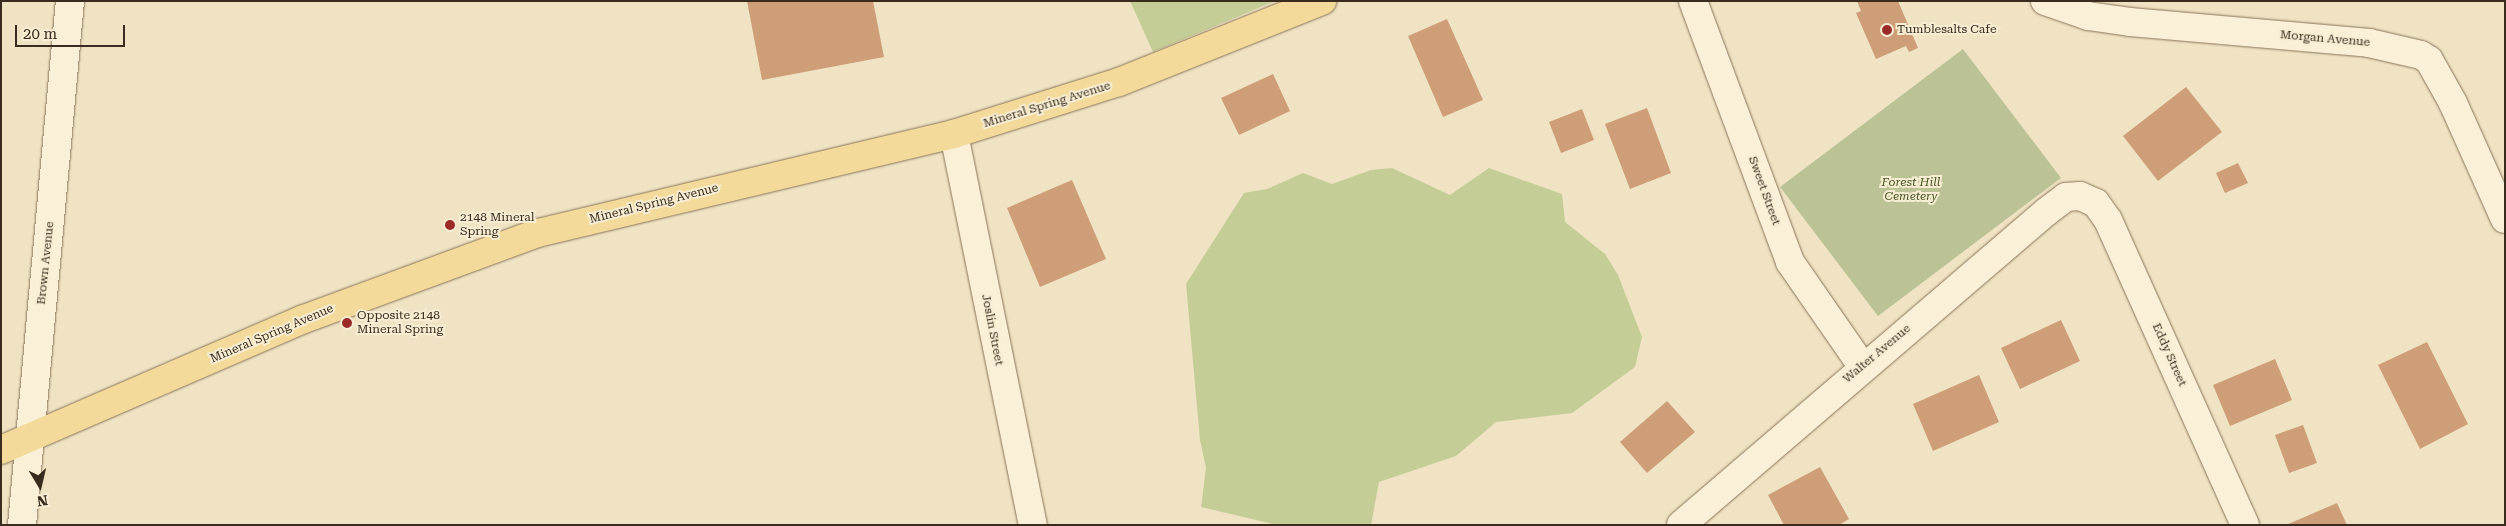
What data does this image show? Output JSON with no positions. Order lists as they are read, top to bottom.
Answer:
{
  "streets": {
    "main road": ["Mineral Spring Avenue"],
    "street": [
      "Morgan Avenue",
      "Sweet Street",
      "Brown Avenue",
      "Joslin Street",
      "Walter Avenue",
      "Eddy Street"
    ]
  },
  "crossings": [
    ["Mineral Spring Avenue", "Brown Avenue"],
    ["Mineral Spring Avenue", "Joslin Street"],
    ["Sweet Street", "Walter Avenue"],
    ["Walter Avenue", "Eddy Street"]
  ],
  "parks": ["Forest Hill Cemetery"],
  "places": ["Tumblesalts Cafe", "2148 Mineral Spring", "Opposite 2148 Mineral Spring"],
  "scale_bar": "20 m",
  "north": "bottom"
}
